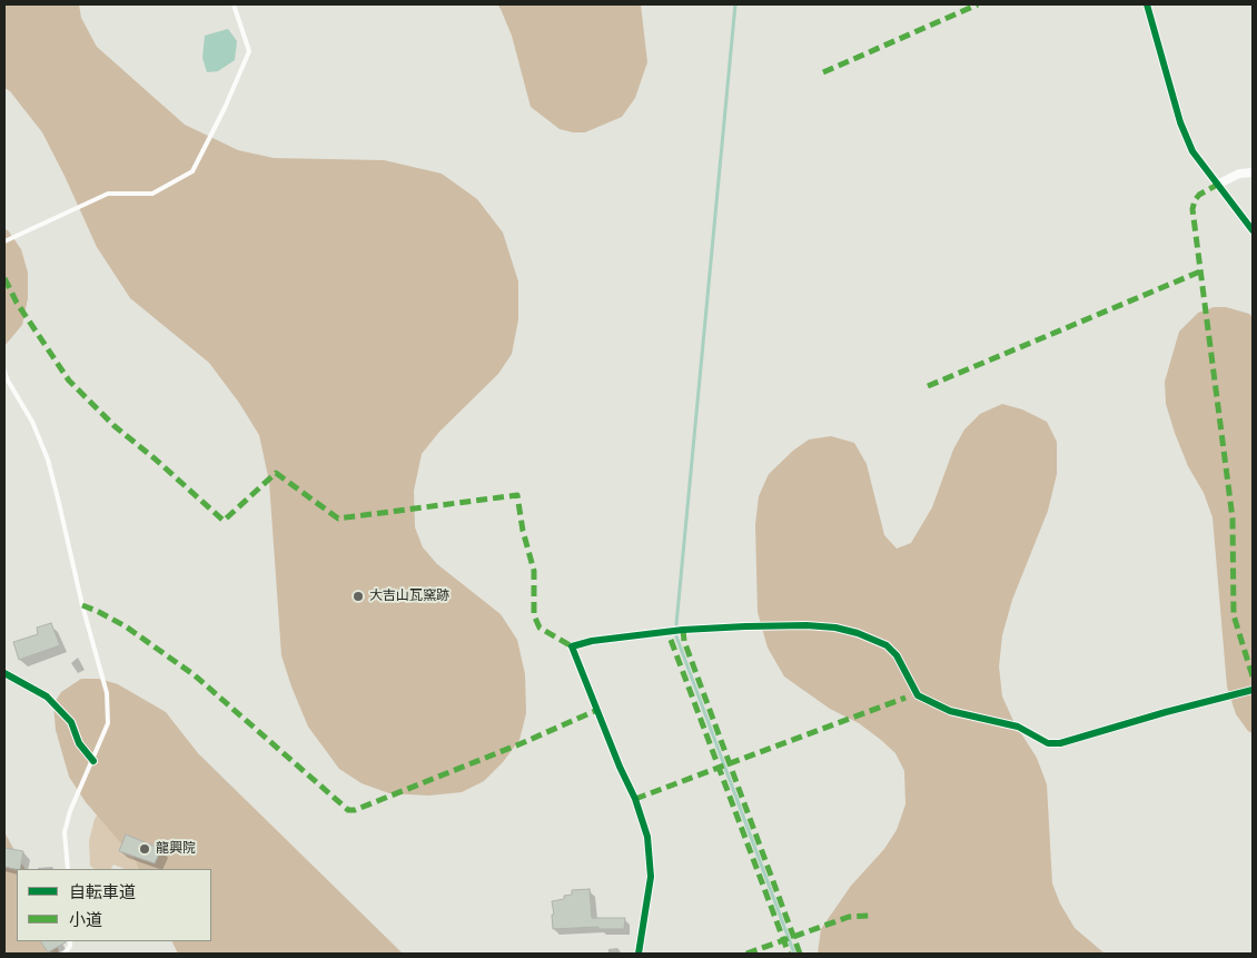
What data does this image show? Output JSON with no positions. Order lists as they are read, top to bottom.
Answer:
{
  "places": ["大吉山瓦窯跡", "龍興院"],
  "legend": ["自転車道", "小道"]
}
